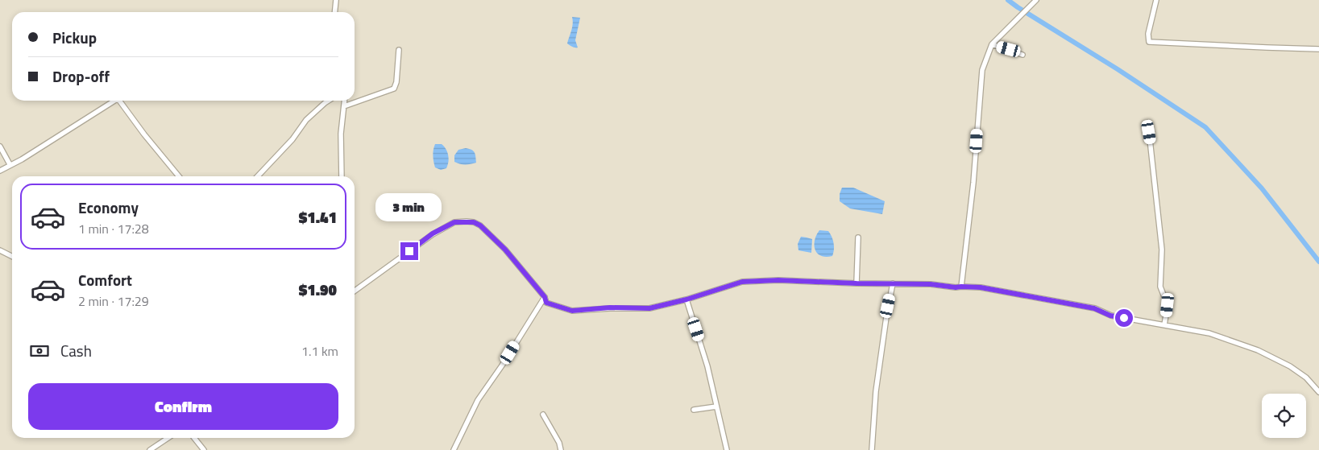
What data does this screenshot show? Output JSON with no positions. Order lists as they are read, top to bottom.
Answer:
{
  "page": {
    "banner": ["Pickup", "Drop-off"],
    "list": [
      {
        "name": "Economy",
        "note": "1 min · 17:28",
        "value": "$1.41"
      },
      {
        "name": "Comfort",
        "note": "2 min · 17:29",
        "value": "$1.90"
      }
    ],
    "bubble": "3 min",
    "pay": ["Cash", "1.1 km"],
    "buttons": "Confirm"
  }
}
